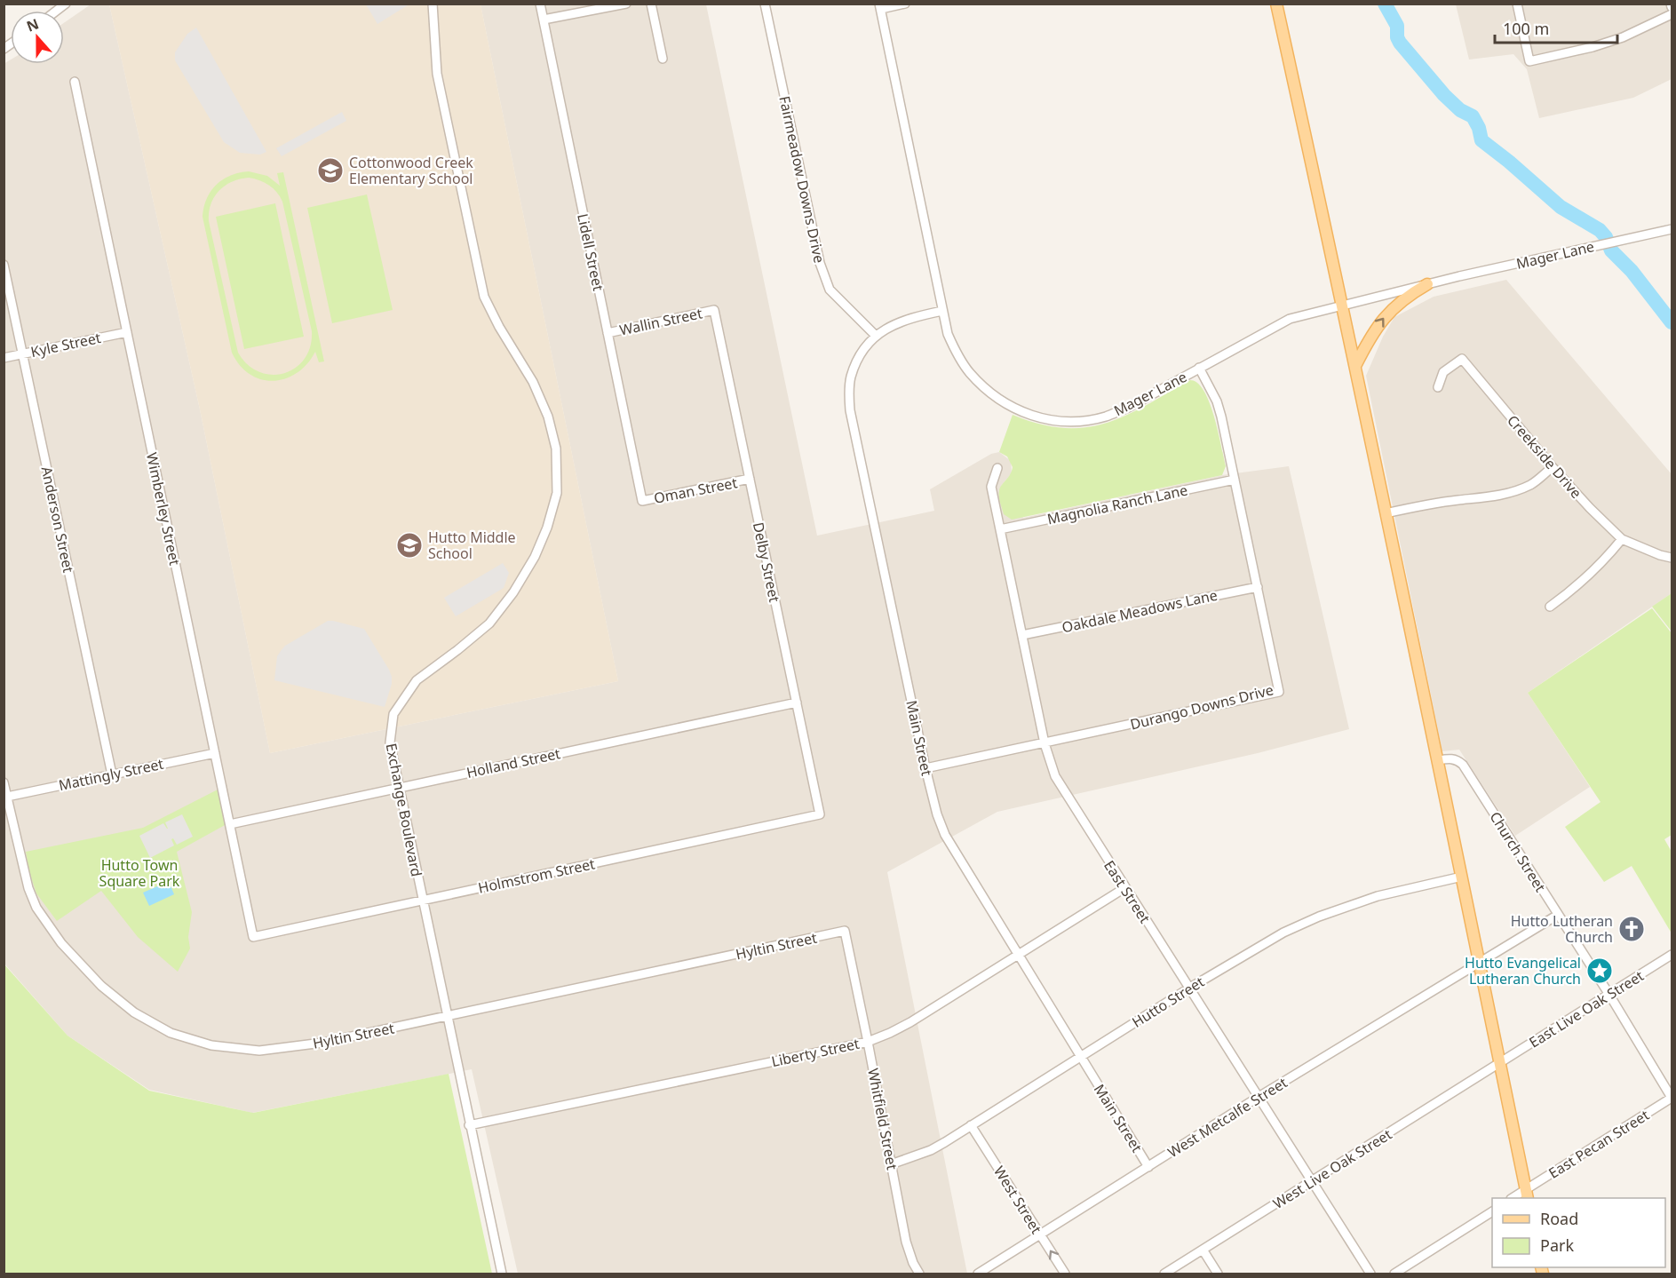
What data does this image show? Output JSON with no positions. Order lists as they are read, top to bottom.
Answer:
{
  "streets": {
    "street": [
      "Fairmeadow Downs Drive",
      "Lidell Street",
      "Mager Lane",
      "Wallin Street",
      "Kyle Street",
      "Creekside Drive",
      "Oman Street",
      "Magnolia Ranch Lane",
      "Wimberley Street",
      "Anderson Street",
      "Delby Street",
      "Oakdale Meadows Lane",
      "Durango Downs Drive",
      "Main Street",
      "Holland Street",
      "Mattingly Street",
      "Exchange Boulevard",
      "Church Street",
      "Holmstrom Street",
      "East Street",
      "Hyltin Street",
      "Hutto Street",
      "East Live Oak Street",
      "Liberty Street",
      "West Metcalfe Street",
      "Whitfield Street",
      "East Pecan Street",
      "West Live Oak Street",
      "West Street"
    ]
  },
  "crossings": [
    ["Fairmeadow Downs Drive", "Main Street"],
    ["Lidell Street", "Wallin Street"],
    ["Lidell Street", "Oman Street"],
    ["Mager Lane", "Durango Downs Drive"],
    ["Mager Lane", "Main Street"],
    ["Wallin Street", "Delby Street"],
    ["Kyle Street", "Wimberley Street"],
    ["Kyle Street", "Anderson Street"],
    ["Oman Street", "Delby Street"],
    ["Magnolia Ranch Lane", "Durango Downs Drive"],
    ["Magnolia Ranch Lane", "East Street"],
    ["Wimberley Street", "Holland Street"],
    ["Wimberley Street", "Mattingly Street"],
    ["Wimberley Street", "Holmstrom Street"],
    ["Anderson Street", "Mattingly Street"],
    ["Delby Street", "Holland Street"],
    ["Delby Street", "Holmstrom Street"],
    ["Oakdale Meadows Lane", "Durango Downs Drive"],
    ["Oakdale Meadows Lane", "East Street"],
    ["Durango Downs Drive", "Main Street"],
    ["Durango Downs Drive", "East Street"],
    ["Main Street", "Hutto Street"],
    ["Main Street", "Liberty Street"],
    ["Main Street", "West Metcalfe Street"],
    ["Holland Street", "Exchange Boulevard"],
    ["Mattingly Street", "Hyltin Street"],
    ["Exchange Boulevard", "Holmstrom Street"],
    ["Exchange Boulevard", "Hyltin Street"],
    ["Exchange Boulevard", "Liberty Street"],
    ["Church Street", "East Live Oak Street"],
    ["Church Street", "West Metcalfe Street"],
    ["Church Street", "East Pecan Street"],
    ["East Street", "Hutto Street"],
    ["East Street", "Liberty Street"],
    ["East Street", "West Metcalfe Street"],
    ["East Street", "West Live Oak Street"],
    ["Hyltin Street", "Whitfield Street"],
    ["Hutto Street", "Whitfield Street"],
    ["Hutto Street", "West Street"],
    ["East Live Oak Street", "West Live Oak Street"],
    ["Liberty Street", "Whitfield Street"],
    ["West Metcalfe Street", "West Street"]
  ],
  "parks": ["Hutto Town Square Park"],
  "places": {
    "school or university": ["Cottonwood Creek Elementary School", "Hutto Middle School"],
    "church": ["Hutto Lutheran Church"],
    "place": ["Hutto Evangelical Lutheran Church"]
  },
  "legend": ["Road", "Park"],
  "scale_bar": "100 m",
  "north": "top"
}
